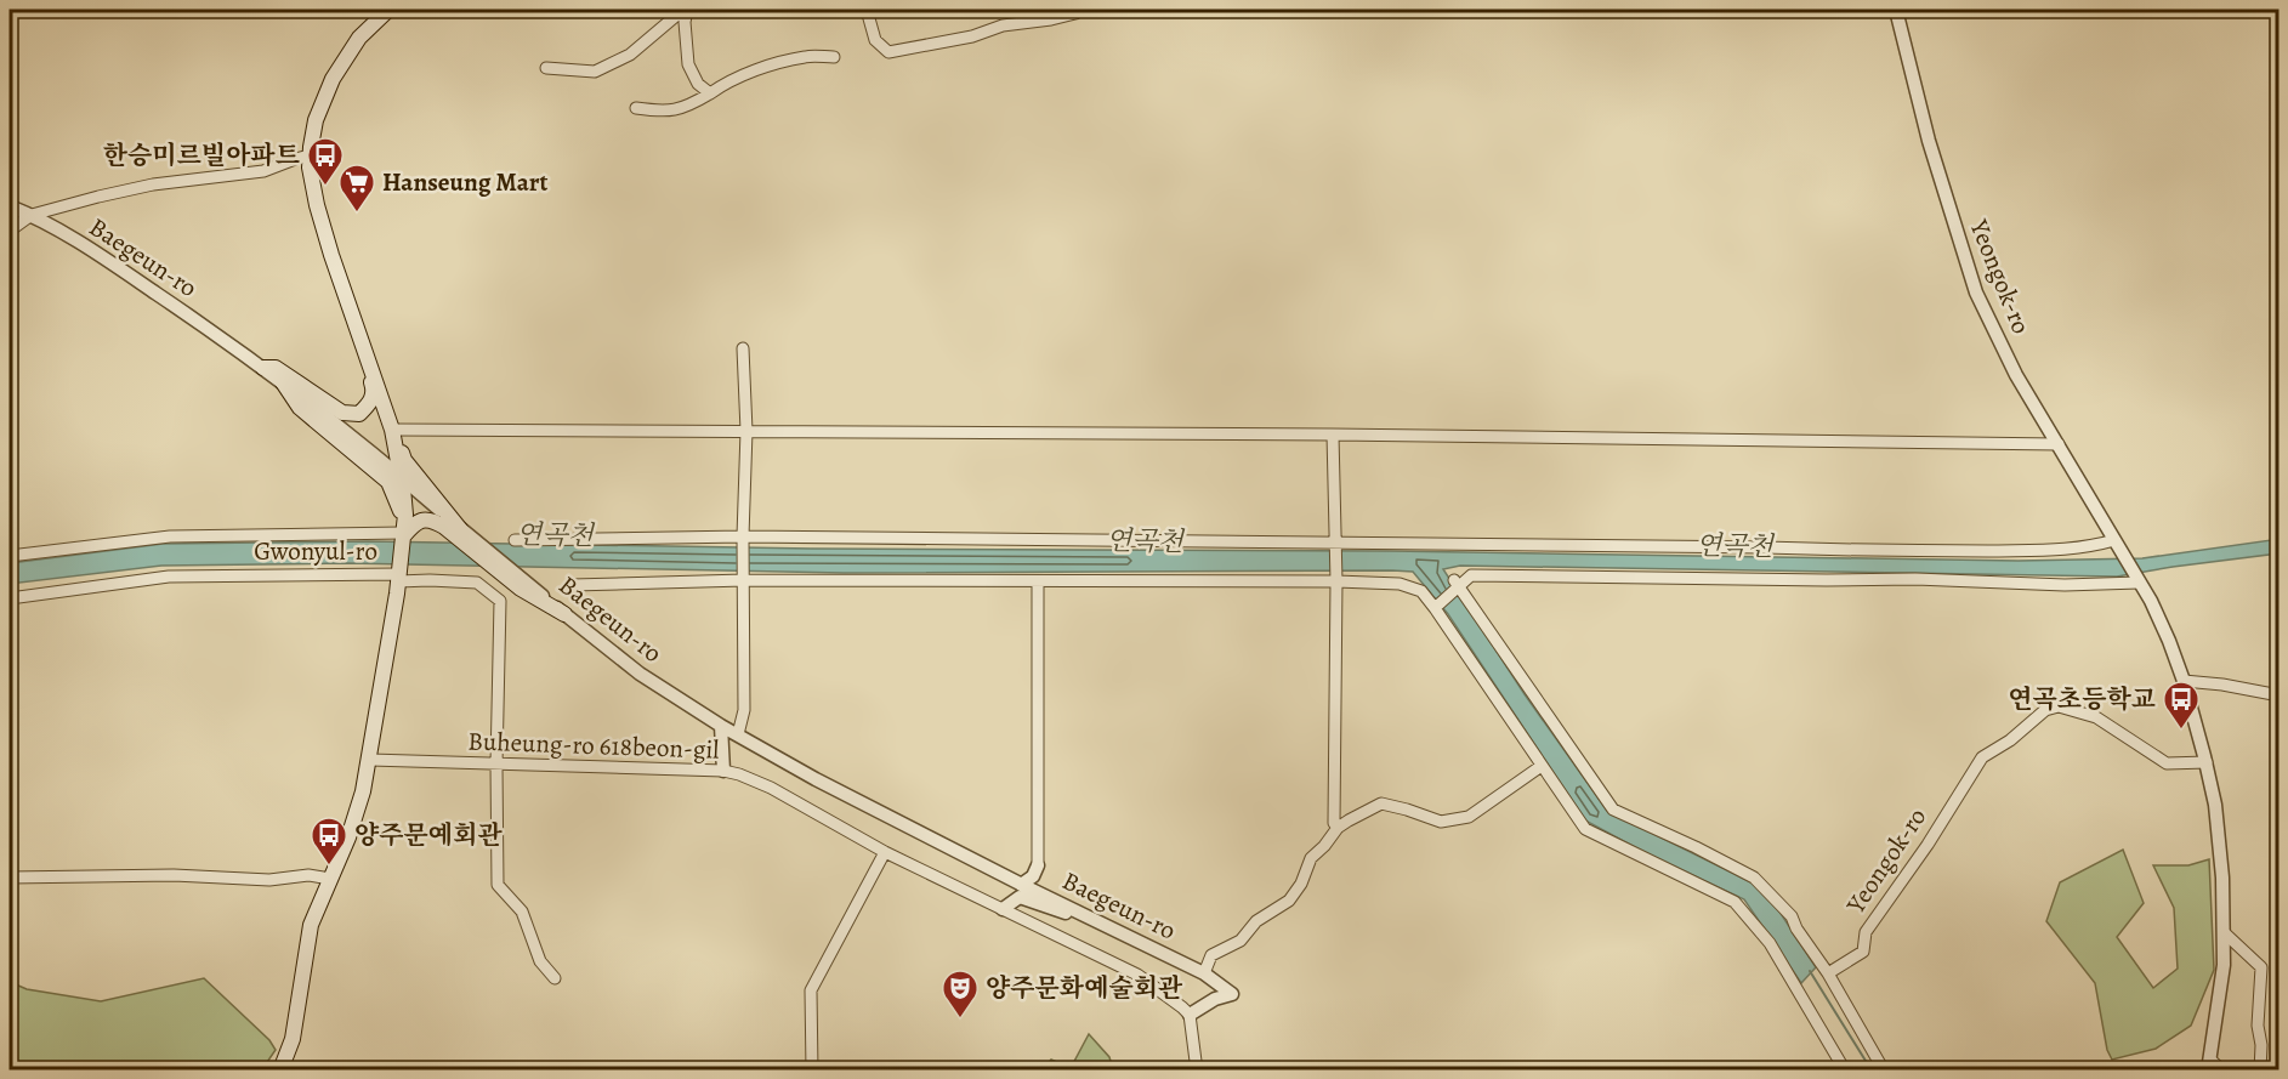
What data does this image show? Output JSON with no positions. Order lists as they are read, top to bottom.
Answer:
{
  "streets": {
    "main road": ["Gwonyul-ro"],
    "street": ["Baegeun-ro", "Yeongok-ro", "Buheung-ro 618beon-gil"]
  },
  "crossings": [
    ["Baegeun-ro", "Gwonyul-ro"],
    ["Baegeun-ro", "Buheung-ro 618beon-gil"],
    ["Gwonyul-ro", "Buheung-ro 618beon-gil"]
  ],
  "water": ["연곡천"],
  "places": {
    "bus stop": ["한승미르빌아파트", "연곡초등학교", "양주문예회관"],
    "supermarket": ["Hanseung Mart"],
    "theatre": ["양주문화예술회관"]
  }
}
